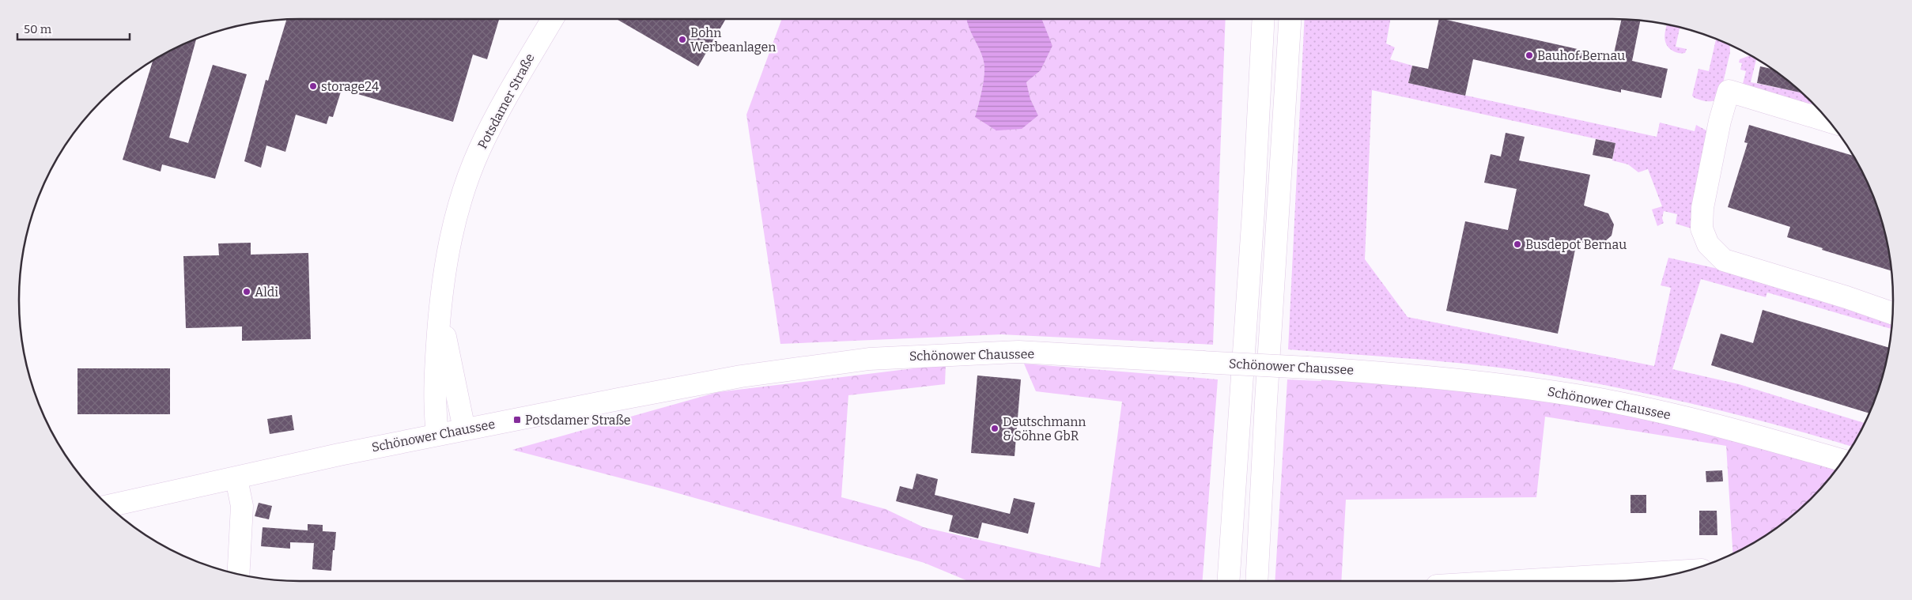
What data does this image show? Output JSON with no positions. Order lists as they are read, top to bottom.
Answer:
{
  "streets": {
    "main road": ["Potsdamer Straße", "Schönower Chaussee"]
  },
  "crossings": [
    ["Potsdamer Straße", "Schönower Chaussee"]
  ],
  "places": {
    "other": [
      "Bohn Werbeanlagen",
      "Bauhof Bernau",
      "storage24",
      "Busdepot Bernau",
      "Aldi",
      "Deutschmann & Söhne GbR"
    ],
    "transit": ["Potsdamer Straße"]
  },
  "scale_bar": "50 m"
}
